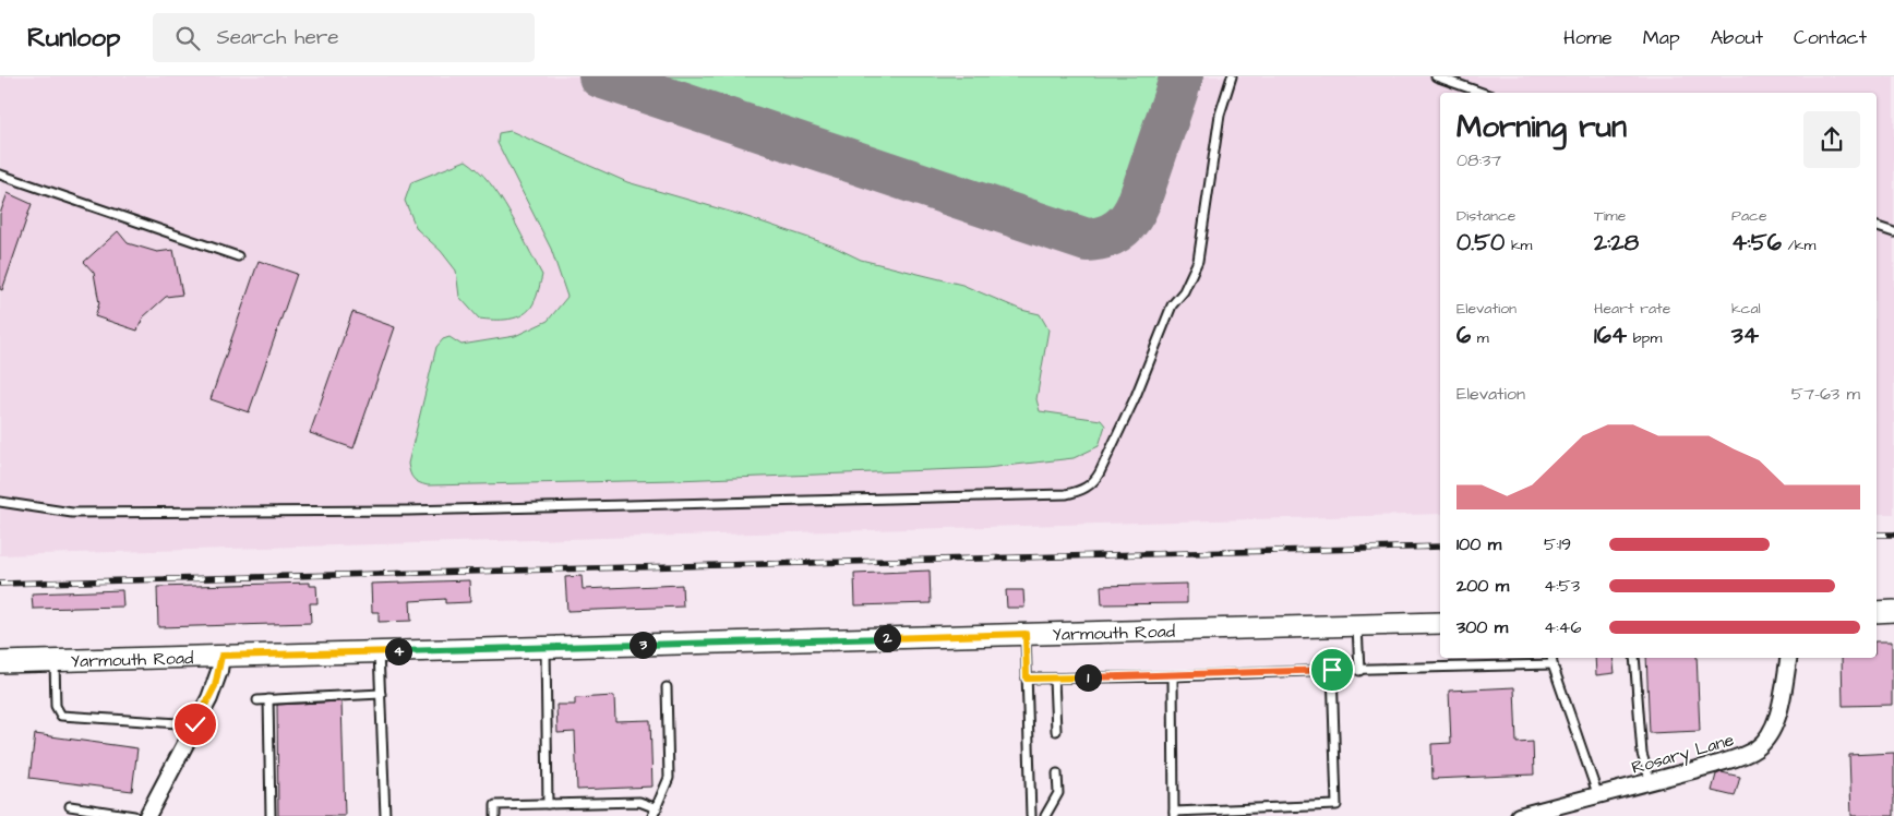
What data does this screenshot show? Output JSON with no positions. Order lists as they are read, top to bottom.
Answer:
{
  "streets": {
    "main road": ["Yarmouth Road"],
    "street": ["Rosary Lane"]
  },
  "page": {
    "header": "Runloop",
    "search": "Search here",
    "nav": [
      "Home",
      "Map",
      "About",
      "Contact"
    ],
    "heading": ["Morning run", "08:37"],
    "stats": [
      ["Distance", "0.50 km"],
      ["Time", "2:28"],
      ["Pace", "4:56 /km"],
      ["Elevation", "6 m"],
      ["Heart rate", "164 bpm"],
      ["kcal", "34"]
    ],
    "chart": ["Elevation", "57–63 m"],
    "list": [
      {
        "name": "100 m",
        "note": "5:19"
      },
      {
        "name": "200 m",
        "note": "4:53"
      },
      {
        "name": "300 m",
        "note": "4:46"
      }
    ],
    "pins": [
      "2",
      "3",
      "4",
      "1"
    ]
  }
}
